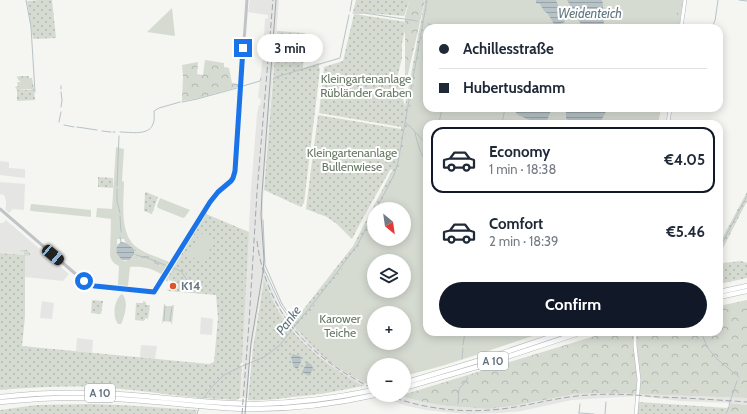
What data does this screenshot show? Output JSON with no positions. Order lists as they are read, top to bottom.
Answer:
{
  "streets": {
    "highway": ["A 10"]
  },
  "water": ["Weidenteich", "Panke"],
  "parks": ["Kleingartenanlage Rübländer Graben", "Kleingartenanlage Bullenwiese", "Karower Teiche"],
  "places": ["K14"],
  "north": "bottom right",
  "page": {
    "banner": ["Achillesstraße", "Hubertusdamm"],
    "bubble": "3 min",
    "list": [
      {
        "name": "Economy",
        "note": "1 min · 18:38",
        "value": "€4.05"
      },
      {
        "name": "Comfort",
        "note": "2 min · 18:39",
        "value": "€5.46"
      }
    ],
    "map_buttons": ["+", "−"],
    "buttons": "Confirm"
  }
}
